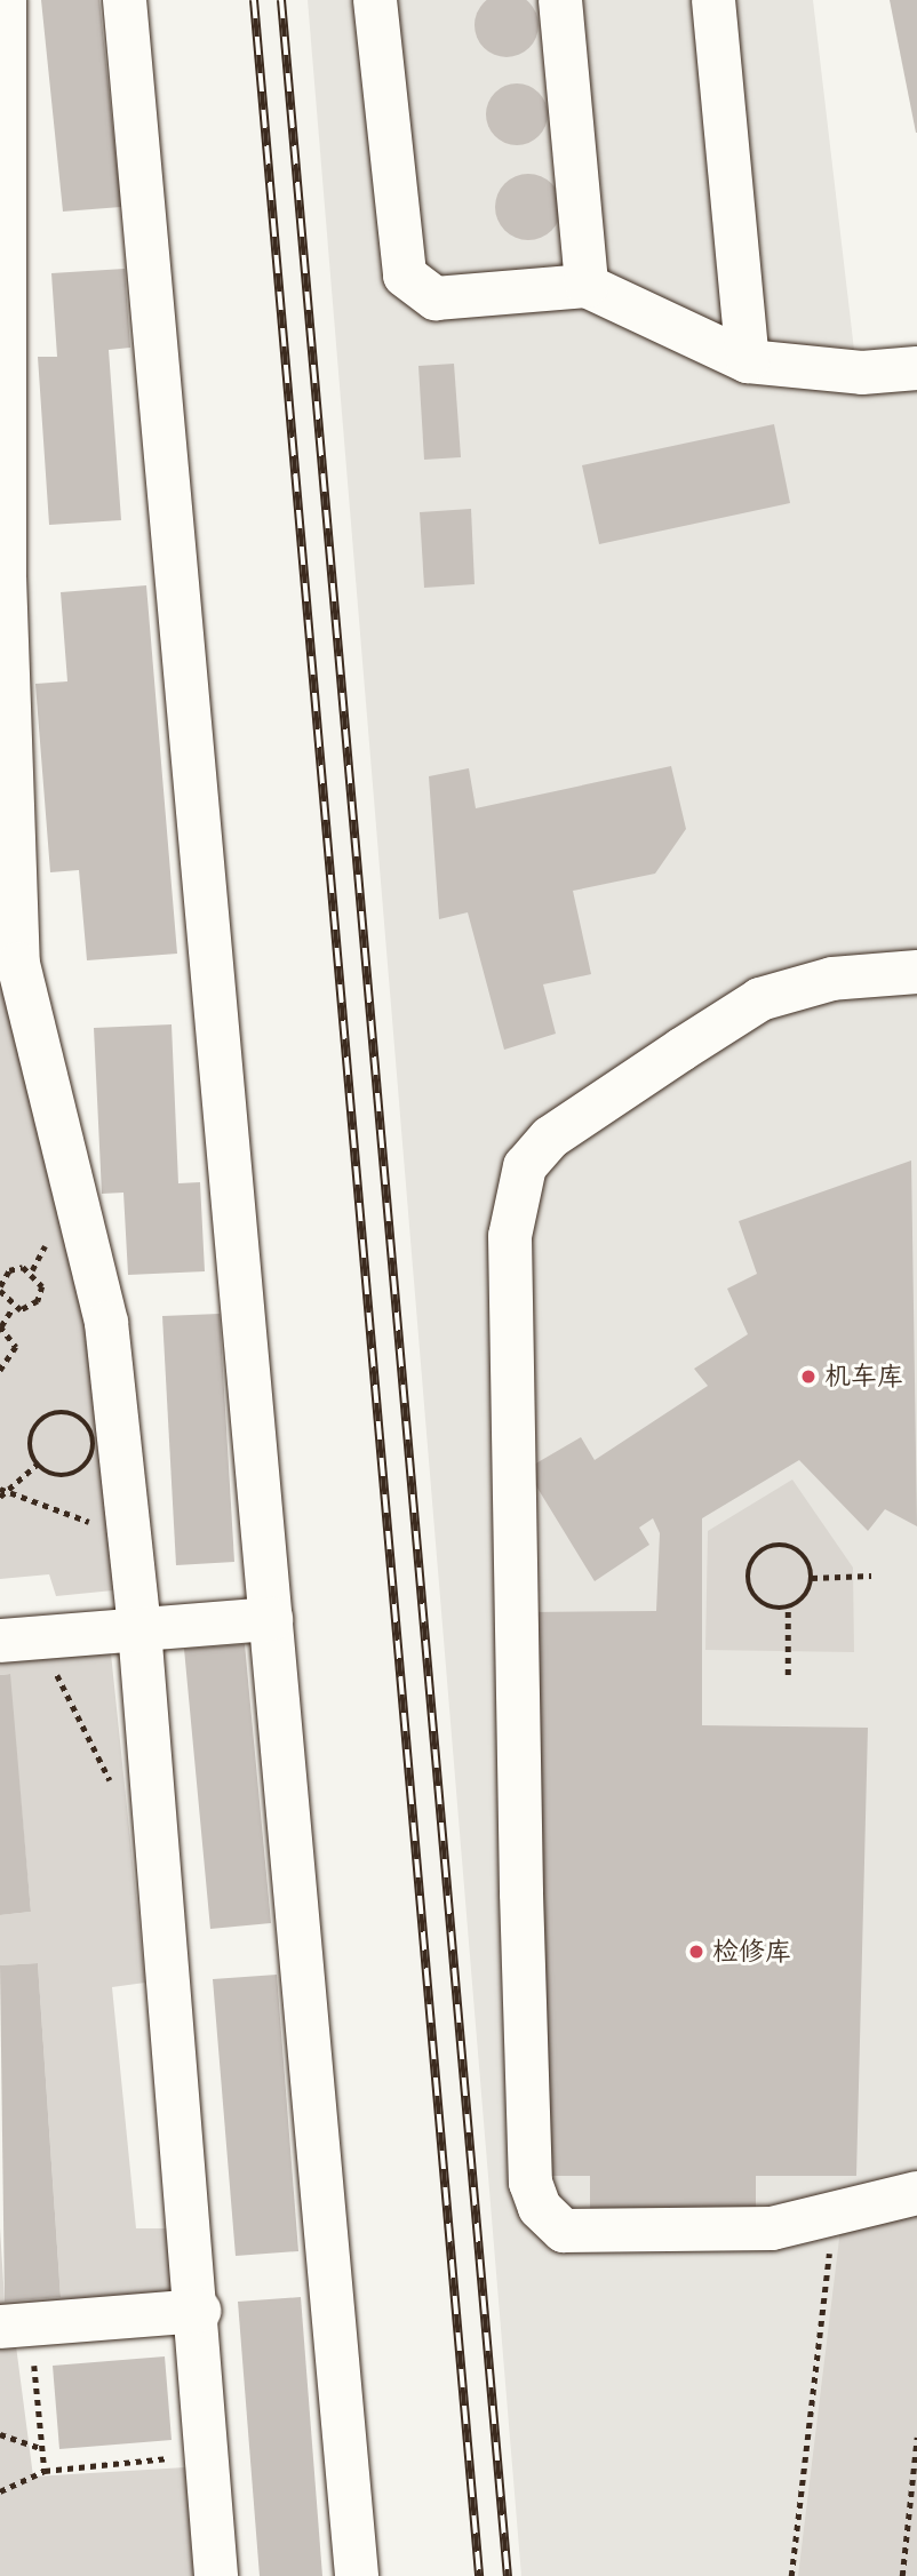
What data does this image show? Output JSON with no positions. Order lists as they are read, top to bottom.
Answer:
{
  "places": ["机车库", "检修库"]
}
